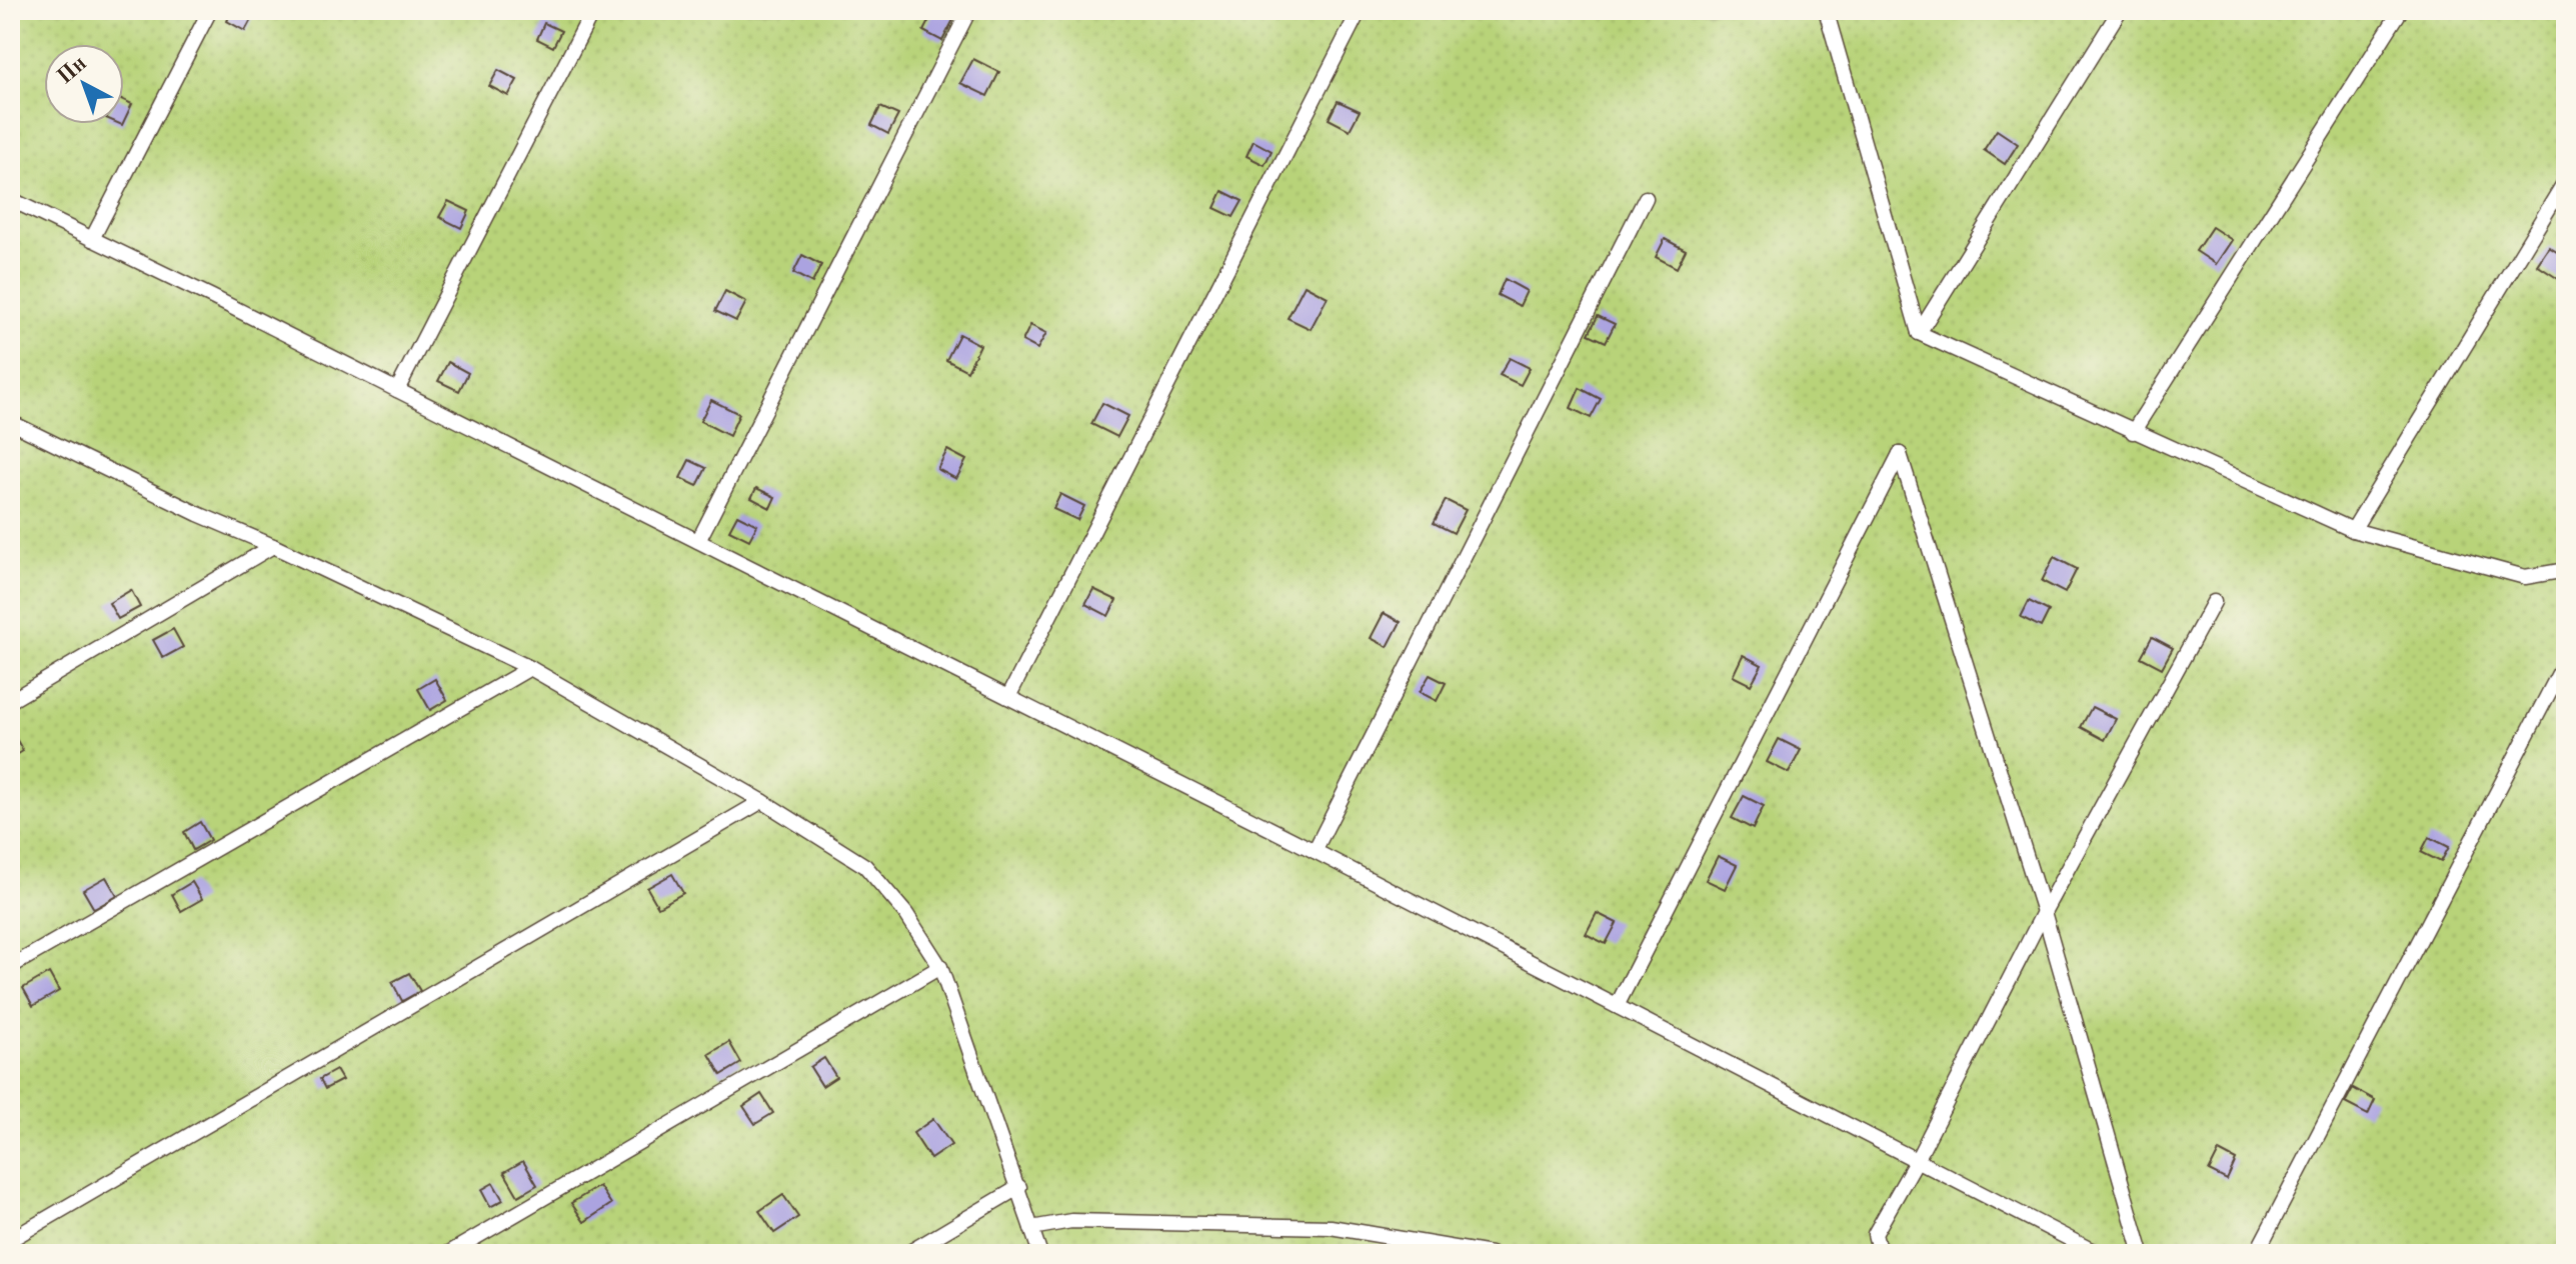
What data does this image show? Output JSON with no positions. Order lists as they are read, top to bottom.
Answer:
{
  "north": "top left"
}
